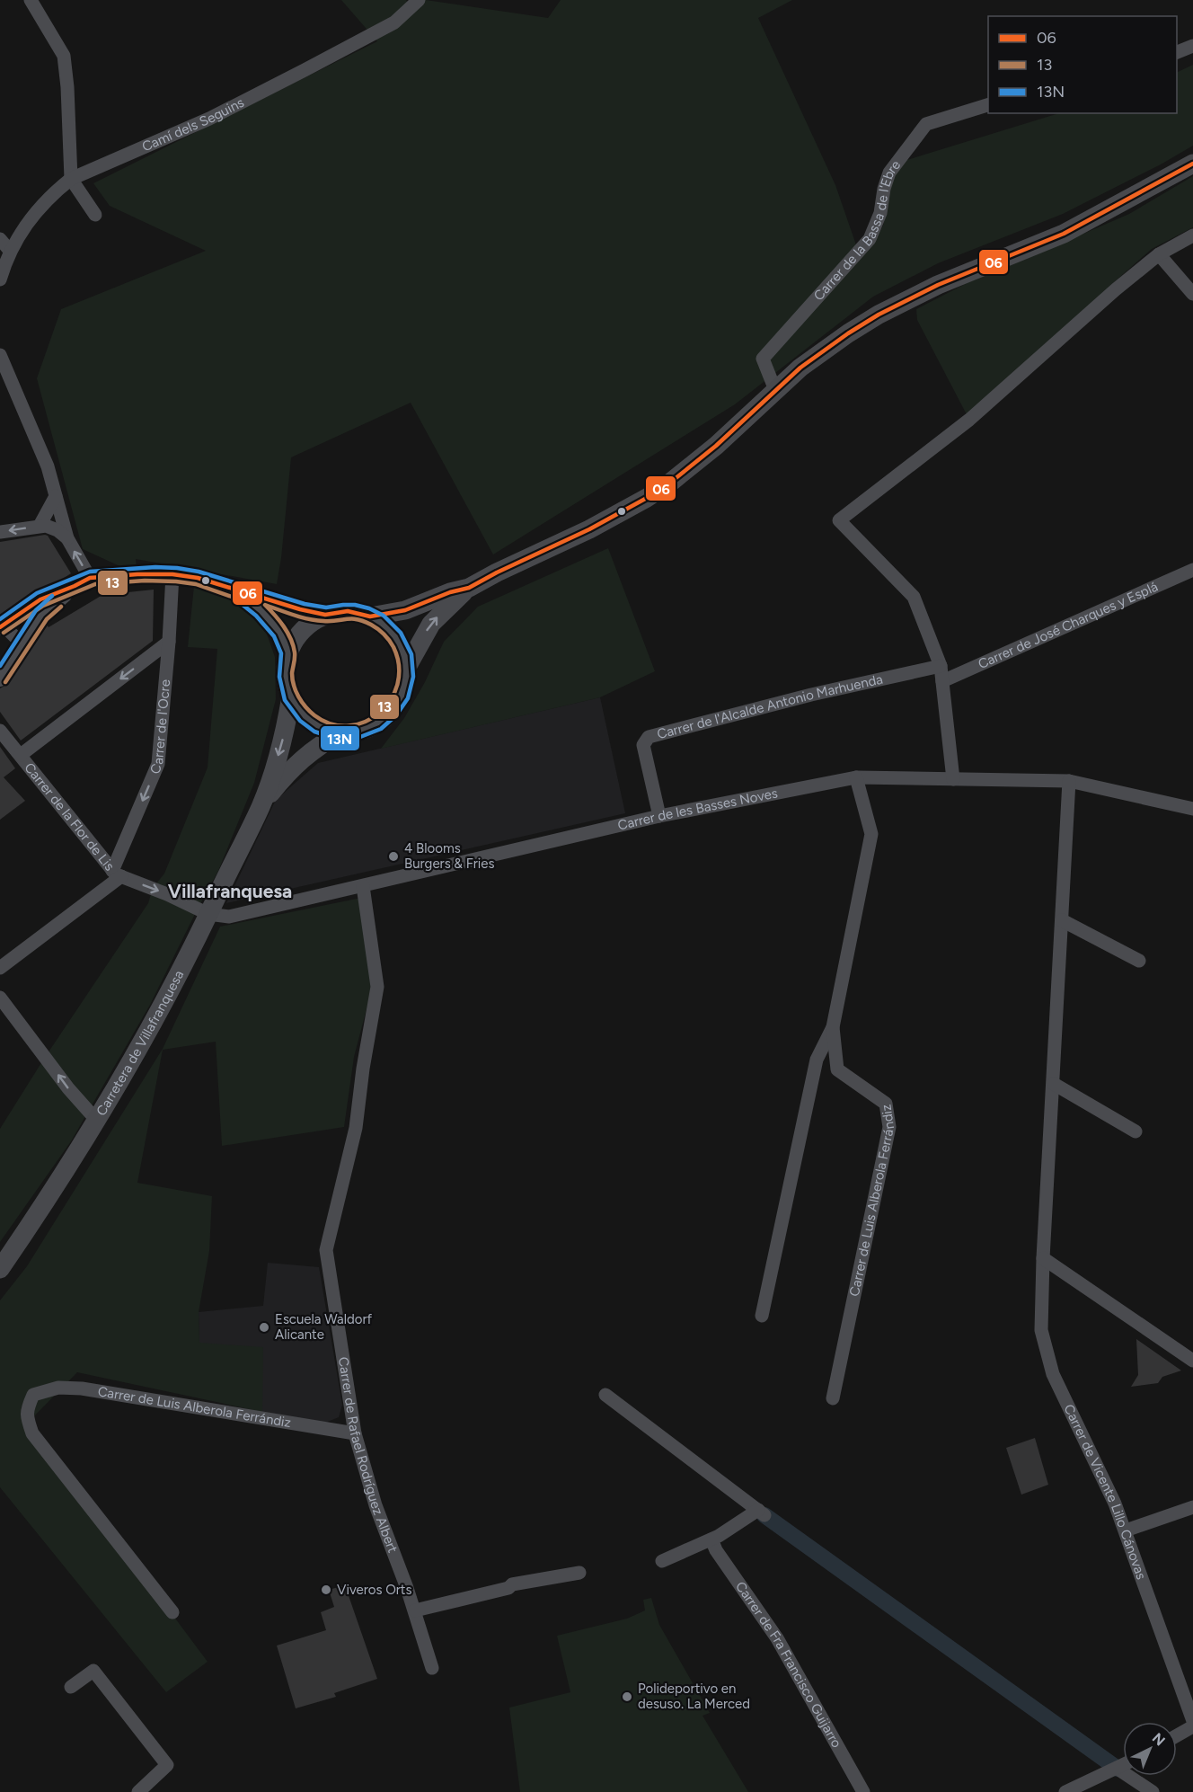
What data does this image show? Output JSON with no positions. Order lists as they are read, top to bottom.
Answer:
{
  "streets": {
    "main road": ["Carretera de Villafranquesa"],
    "street": [
      "Camí dels Seguins",
      "Carrer de la Bassa de l'Ebre",
      "Carrer de José Charques y Esplá",
      "Carrer de l'Alcalde Antonio Marhuenda",
      "Carrer de l'Ocre",
      "Carrer de les Basses Noves",
      "Carrer de la Flor de Lis",
      "Carrer de Luis Alberola Ferrándiz",
      "Carrer de Rafael Rodríguez Albert",
      "Carrer de Vicente Lillo Cánovas",
      "Carrer de Fra Francisco Guijarro"
    ]
  },
  "crossings": [
    ["Carrer de l'Alcalde Antonio Marhuenda", "Carrer de les Basses Noves"],
    ["Carrer de l'Ocre", "Carrer de la Flor de Lis"],
    ["Carrer de les Basses Noves", "Carrer de la Flor de Lis"],
    ["Carrer de les Basses Noves", "Carretera de Villafranquesa"],
    ["Carrer de les Basses Noves", "Carrer de Luis Alberola Ferrándiz"],
    ["Carrer de les Basses Noves", "Carrer de Rafael Rodríguez Albert"],
    ["Carrer de les Basses Noves", "Carrer de Vicente Lillo Cánovas"],
    ["Carrer de la Flor de Lis", "Carretera de Villafranquesa"],
    ["Carrer de Luis Alberola Ferrándiz", "Carrer de Rafael Rodríguez Albert"]
  ],
  "one_way": ["Carrer de l'Ocre", "Carrer de la Flor de Lis"],
  "districts": ["Villafranquesa"],
  "places": [
    "4 Blooms Burgers & Fries",
    "Escuela Waldorf Alicante",
    "Viveros Orts",
    "Polideportivo en desuso. La Merced"
  ],
  "lines": ["transit line 06", "transit line 13N", "transit line 13"],
  "legend": ["06", "13", "13N"],
  "north": "top right"
}
